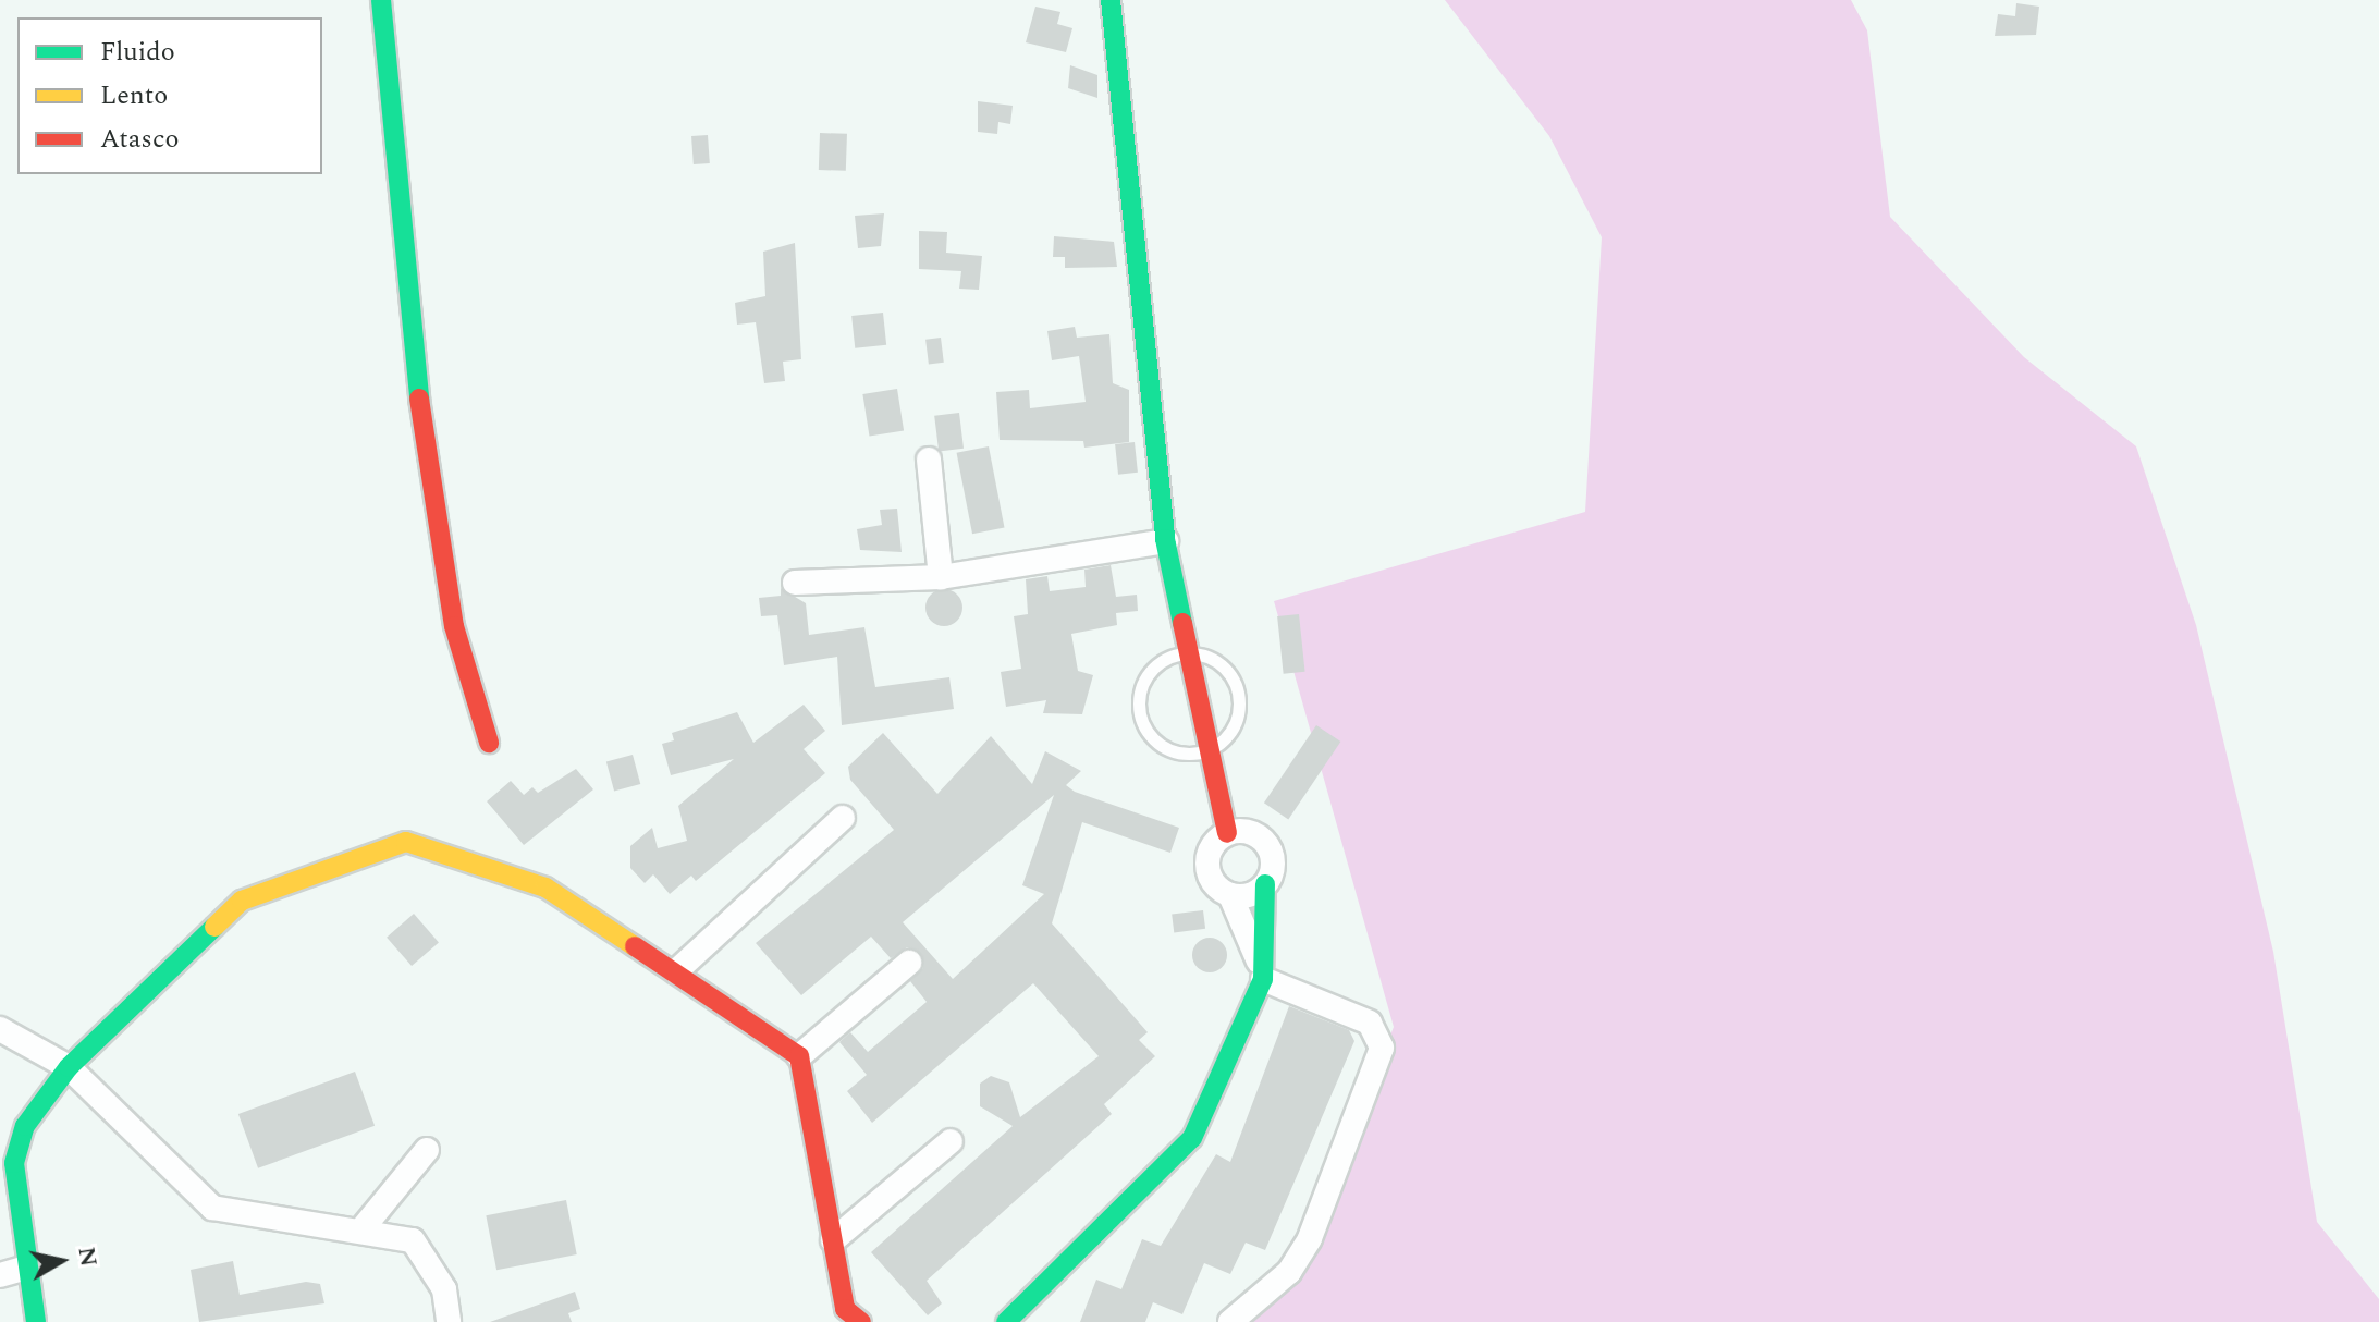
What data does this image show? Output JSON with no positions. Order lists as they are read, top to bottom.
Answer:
{
  "legend": ["Fluido", "Lento", "Atasco"],
  "north": "right"
}
